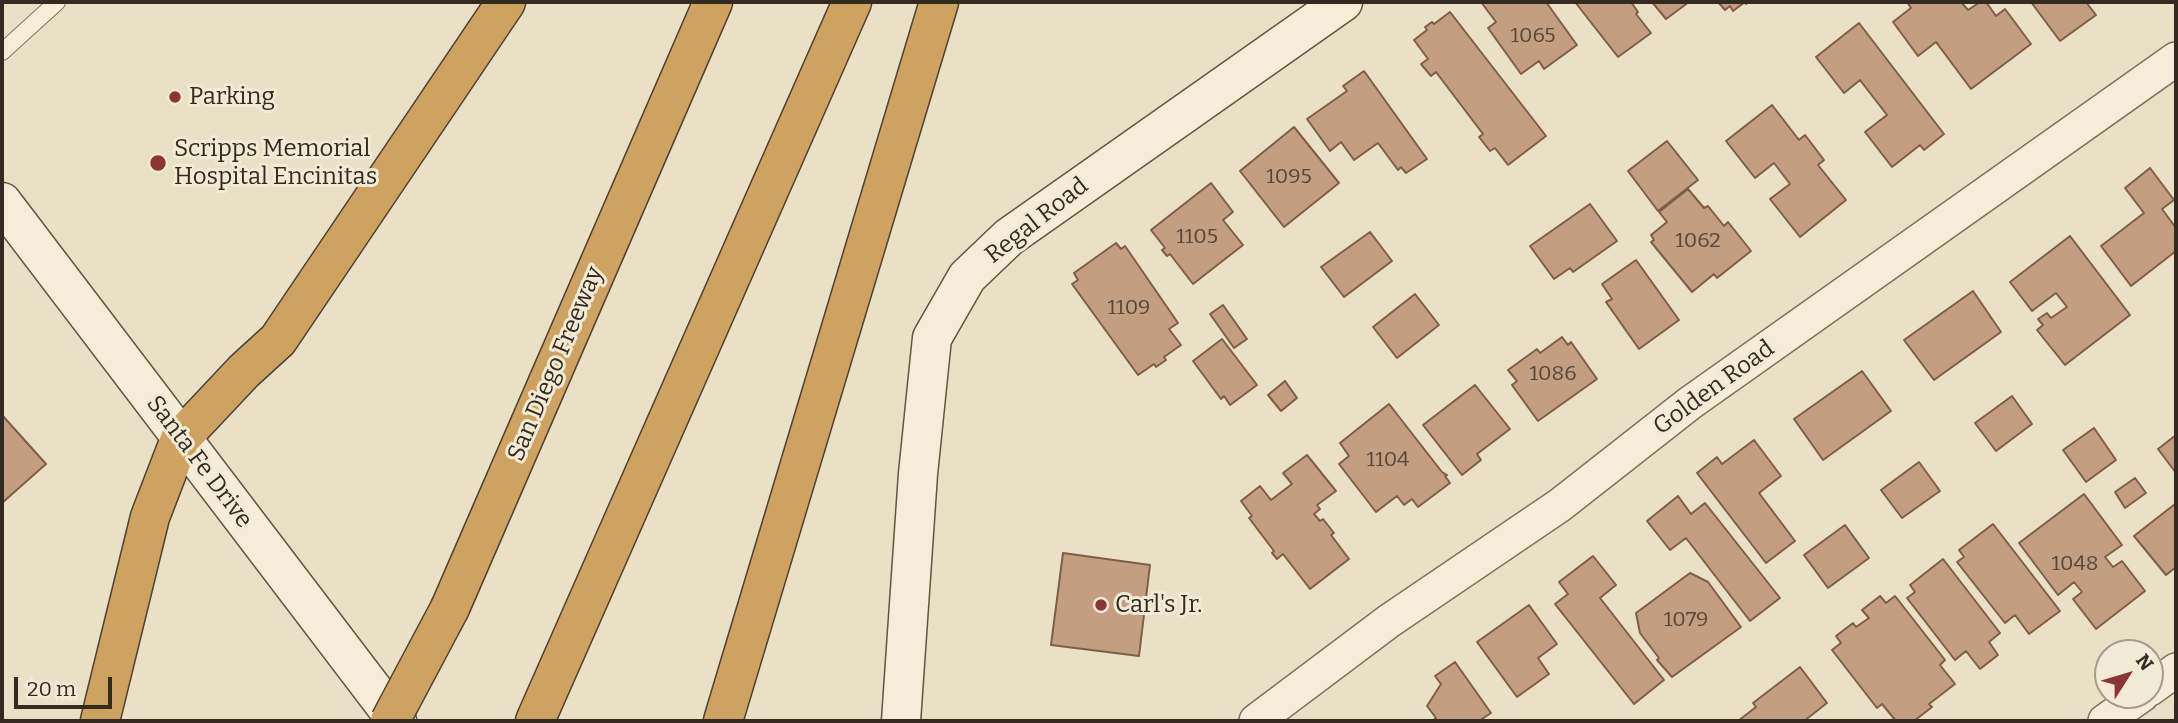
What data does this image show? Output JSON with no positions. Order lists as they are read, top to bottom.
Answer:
{
  "streets": {
    "highway": ["San Diego Freeway"],
    "street": ["Regal Road", "Golden Road", "Santa Fe Drive"]
  },
  "places": ["Parking", "Scripps Memorial Hospital Encinitas", "Carl's Jr."],
  "house_numbers": [
    "1065",
    "1095",
    "1105",
    "1062",
    "1109",
    "1086",
    "1104",
    "1048",
    "1079"
  ],
  "scale_bar": "20 m",
  "north": "top right"
}
